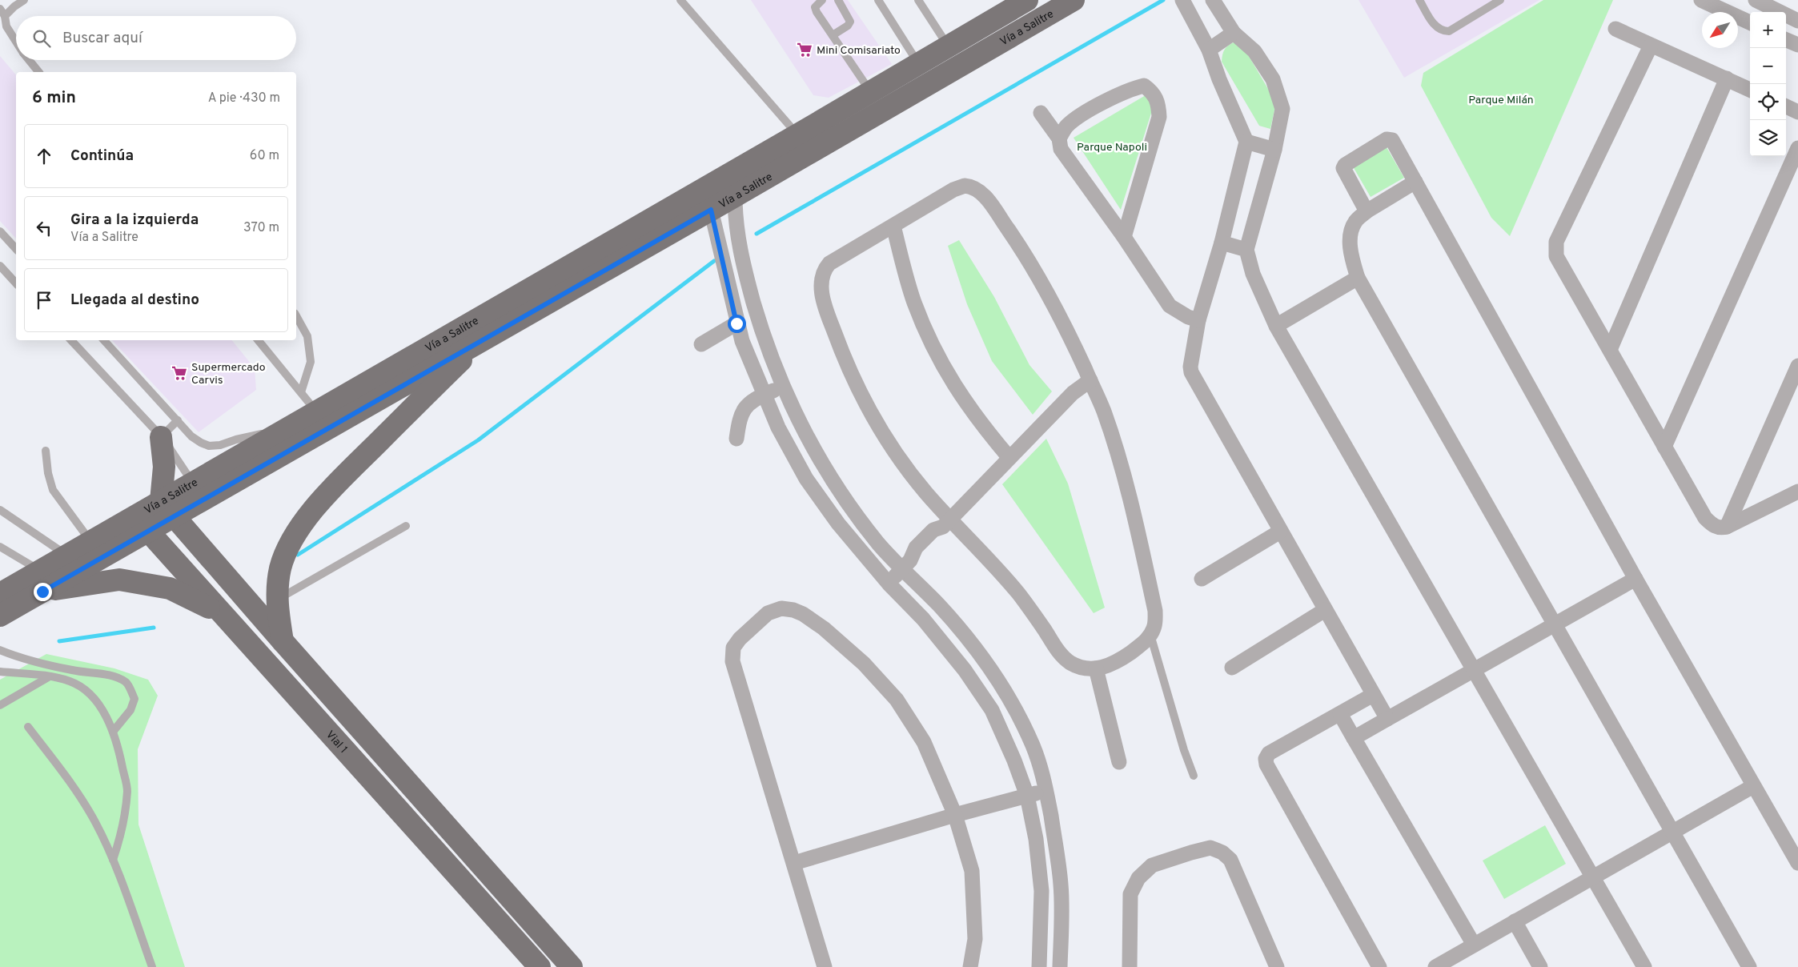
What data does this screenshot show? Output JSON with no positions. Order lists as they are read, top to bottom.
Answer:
{
  "streets": {
    "main road": ["Vía a Salitre", "Vial 1"]
  },
  "crossings": [
    ["Vía a Salitre", "Vial 1"]
  ],
  "parks": ["Parque Milán", "Parque Napoli"],
  "places": {
    "supermarket": ["Mini Comisariato", "Supermercado Carvis"]
  },
  "north": "bottom left",
  "page": {
    "map_buttons": ["+", "−"],
    "search": "Buscar aquí",
    "heading": ["6 min", "A pie · 430 m"],
    "list": [
      ["Continúa", "60 m"],
      ["Gira a la izquierda", "Vía a Salitre", "370 m"],
      "Llegada al destino"
    ]
  }
}
